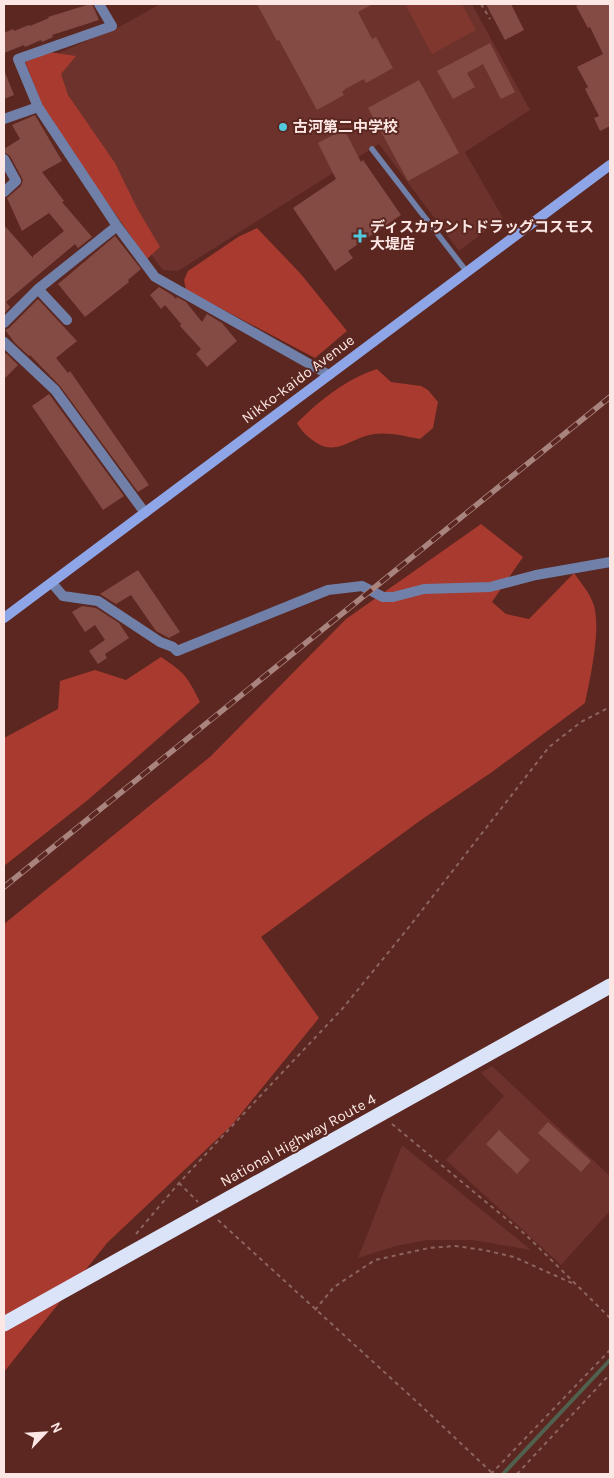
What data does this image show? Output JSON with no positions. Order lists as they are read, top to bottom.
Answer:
{
  "streets": {
    "highway": ["National Highway Route 4"],
    "main road": ["Nikko-kaido Avenue"]
  },
  "places": {
    "other": ["古河第二中学校"],
    "health": ["ディスカウントドラッグコスモス 大堤店"]
  },
  "north": "top right"
}
